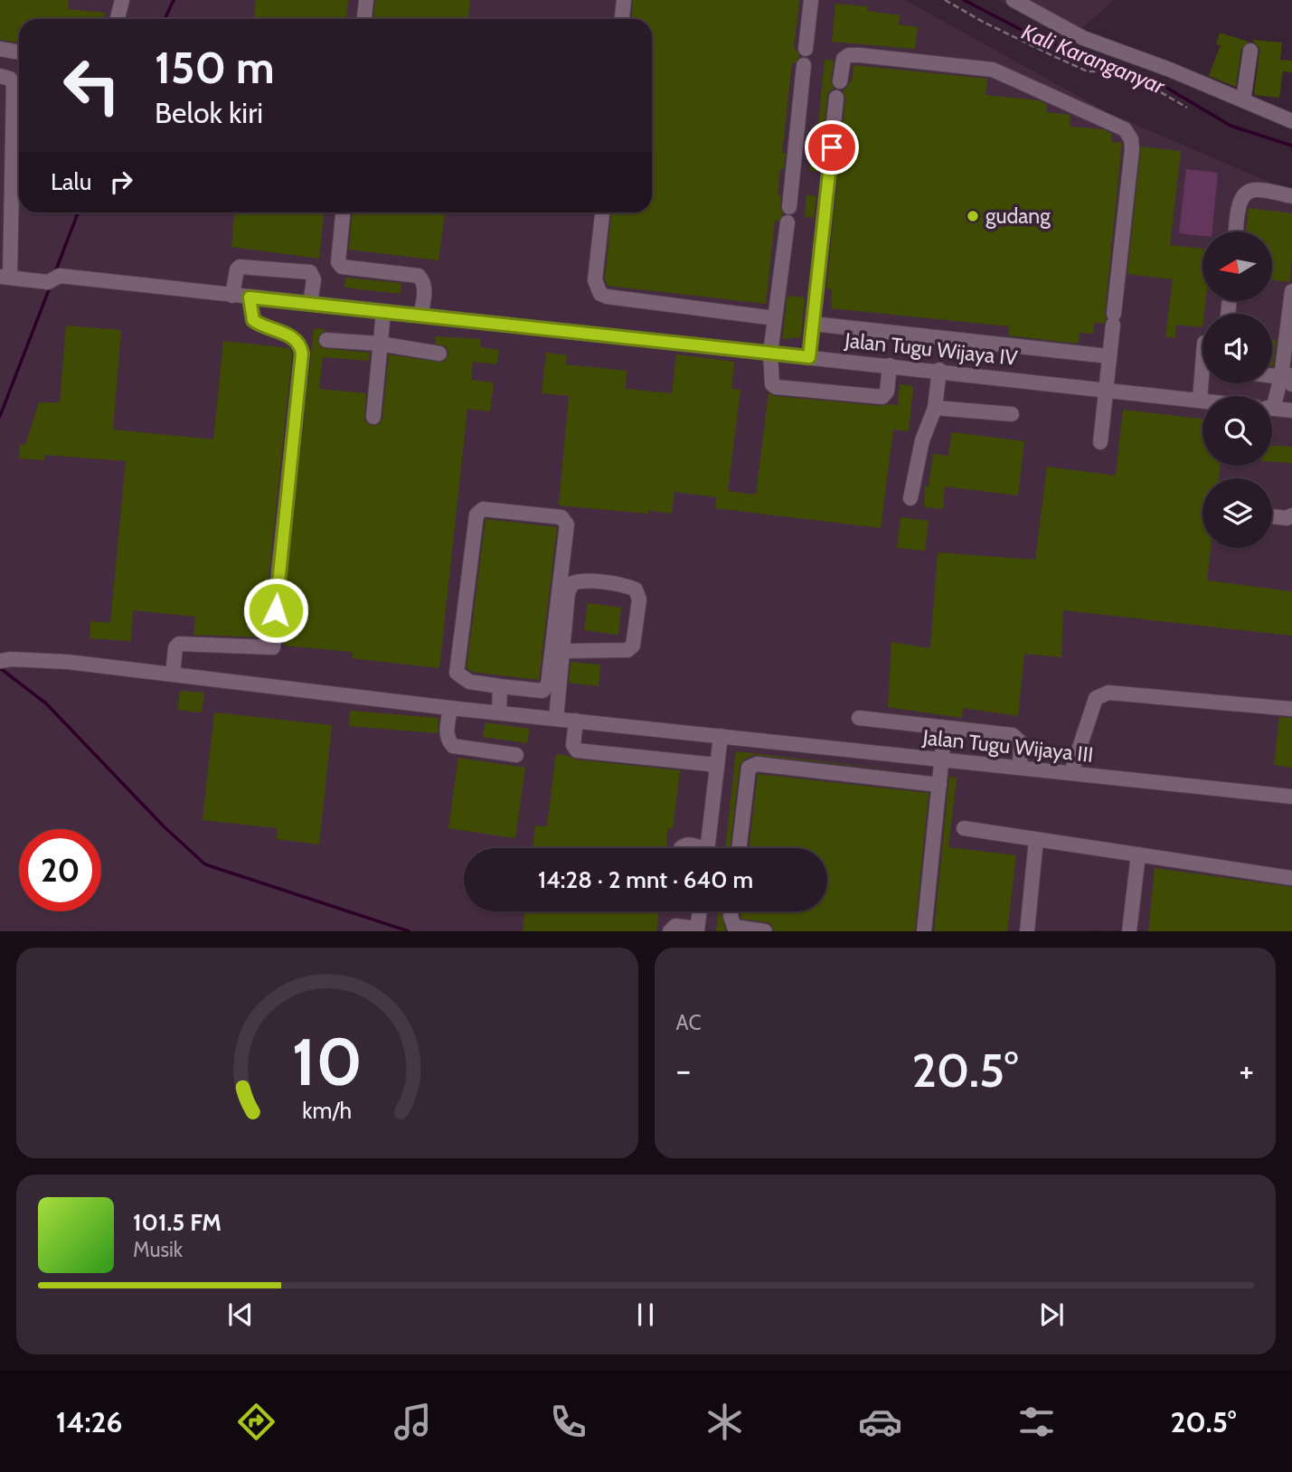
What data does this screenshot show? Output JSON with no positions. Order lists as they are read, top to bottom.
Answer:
{
  "streets": {
    "street": ["Jalan Tugu Wijaya IV", "Jalan Tugu Wijaya III"]
  },
  "water": ["Kali Karanganyar"],
  "places": ["gudang"],
  "north": "left",
  "page": {
    "turn": ["150 m", "Belok kiri"],
    "then": "Lalu",
    "limit": "20",
    "trip": "14:28 · 2 mnt · 640 m",
    "tile": "AC",
    "heat": ["−", "20.5°", "+"],
    "song": ["101.5 FM", "Musik"],
    "tabs": ["14:26", "20.5°"],
    "gauge": ["10", "km/h"]
  }
}
